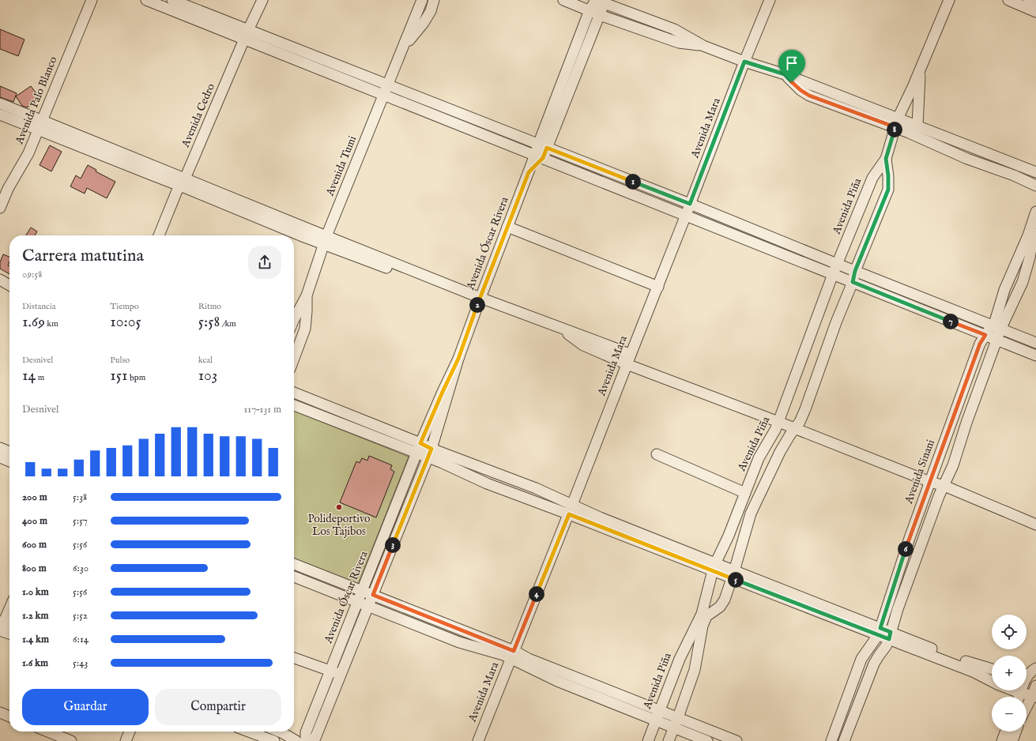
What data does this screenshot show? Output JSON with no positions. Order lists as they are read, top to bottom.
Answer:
{
  "streets": {
    "street": [
      "Avenida Palo Blanco",
      "Avenida Cedro",
      "Avenida Mara",
      "Avenida Tumi",
      "Avenida Piña",
      "Avenida Óscar Rivera",
      "Avenida Sinani"
    ]
  },
  "places": ["Polideportivo Los Tajibos"],
  "page": {
    "pins": [
      "8",
      "1",
      "2",
      "7",
      "3",
      "6",
      "5",
      "4"
    ],
    "heading": ["Carrera matutina", "09:58"],
    "stats": [
      ["Distancia", "1.69 km"],
      ["Tiempo", "10:05"],
      ["Ritmo", "5:58 /km"],
      ["Desnivel", "14 m"],
      ["Pulso", "151 bpm"],
      ["kcal", "103"]
    ],
    "chart": ["Desnivel", "117–131 m"],
    "list": [
      {
        "name": "200 m",
        "note": "5:38"
      },
      {
        "name": "400 m",
        "note": "5:57"
      },
      {
        "name": "600 m",
        "note": "5:56"
      },
      {
        "name": "800 m",
        "note": "6:30"
      },
      {
        "name": "1.0 km",
        "note": "5:56"
      },
      {
        "name": "1.2 km",
        "note": "5:52"
      },
      {
        "name": "1.4 km",
        "note": "6:14"
      },
      {
        "name": "1.6 km",
        "note": "5:43"
      }
    ],
    "map_buttons": ["+", "−"],
    "buttons": ["Guardar", "Compartir"]
  }
}
